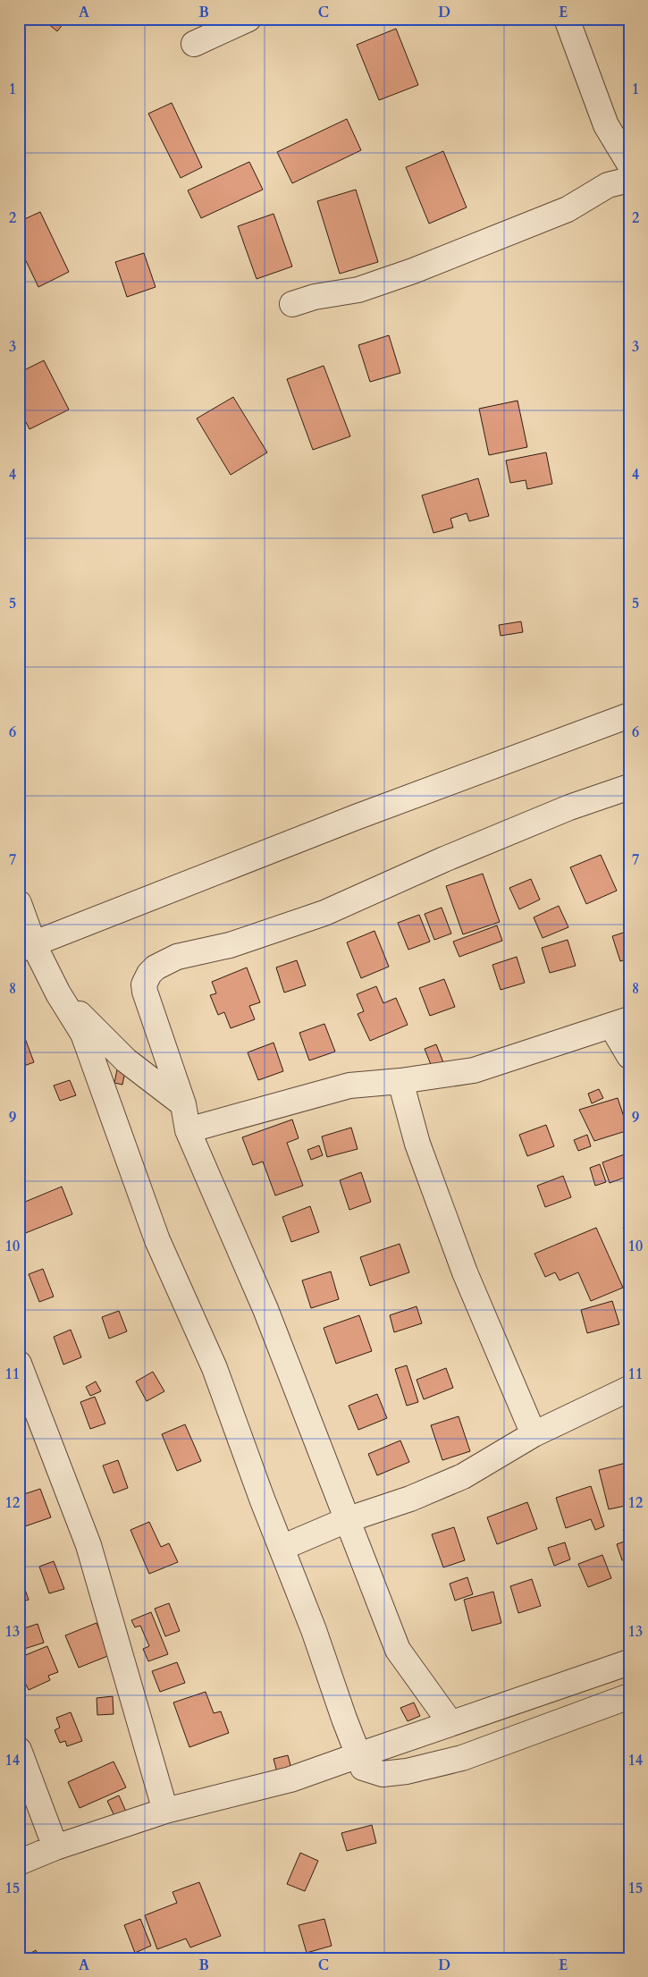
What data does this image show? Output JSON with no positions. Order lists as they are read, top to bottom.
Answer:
{
  "grid": {
    "columns": [
      "A",
      "B",
      "C",
      "D",
      "E"
    ],
    "rows": [
      "1",
      "2",
      "3",
      "4",
      "5",
      "6",
      "7",
      "8",
      "9",
      "10",
      "11",
      "12",
      "13",
      "14",
      "15"
    ]
  }
}
